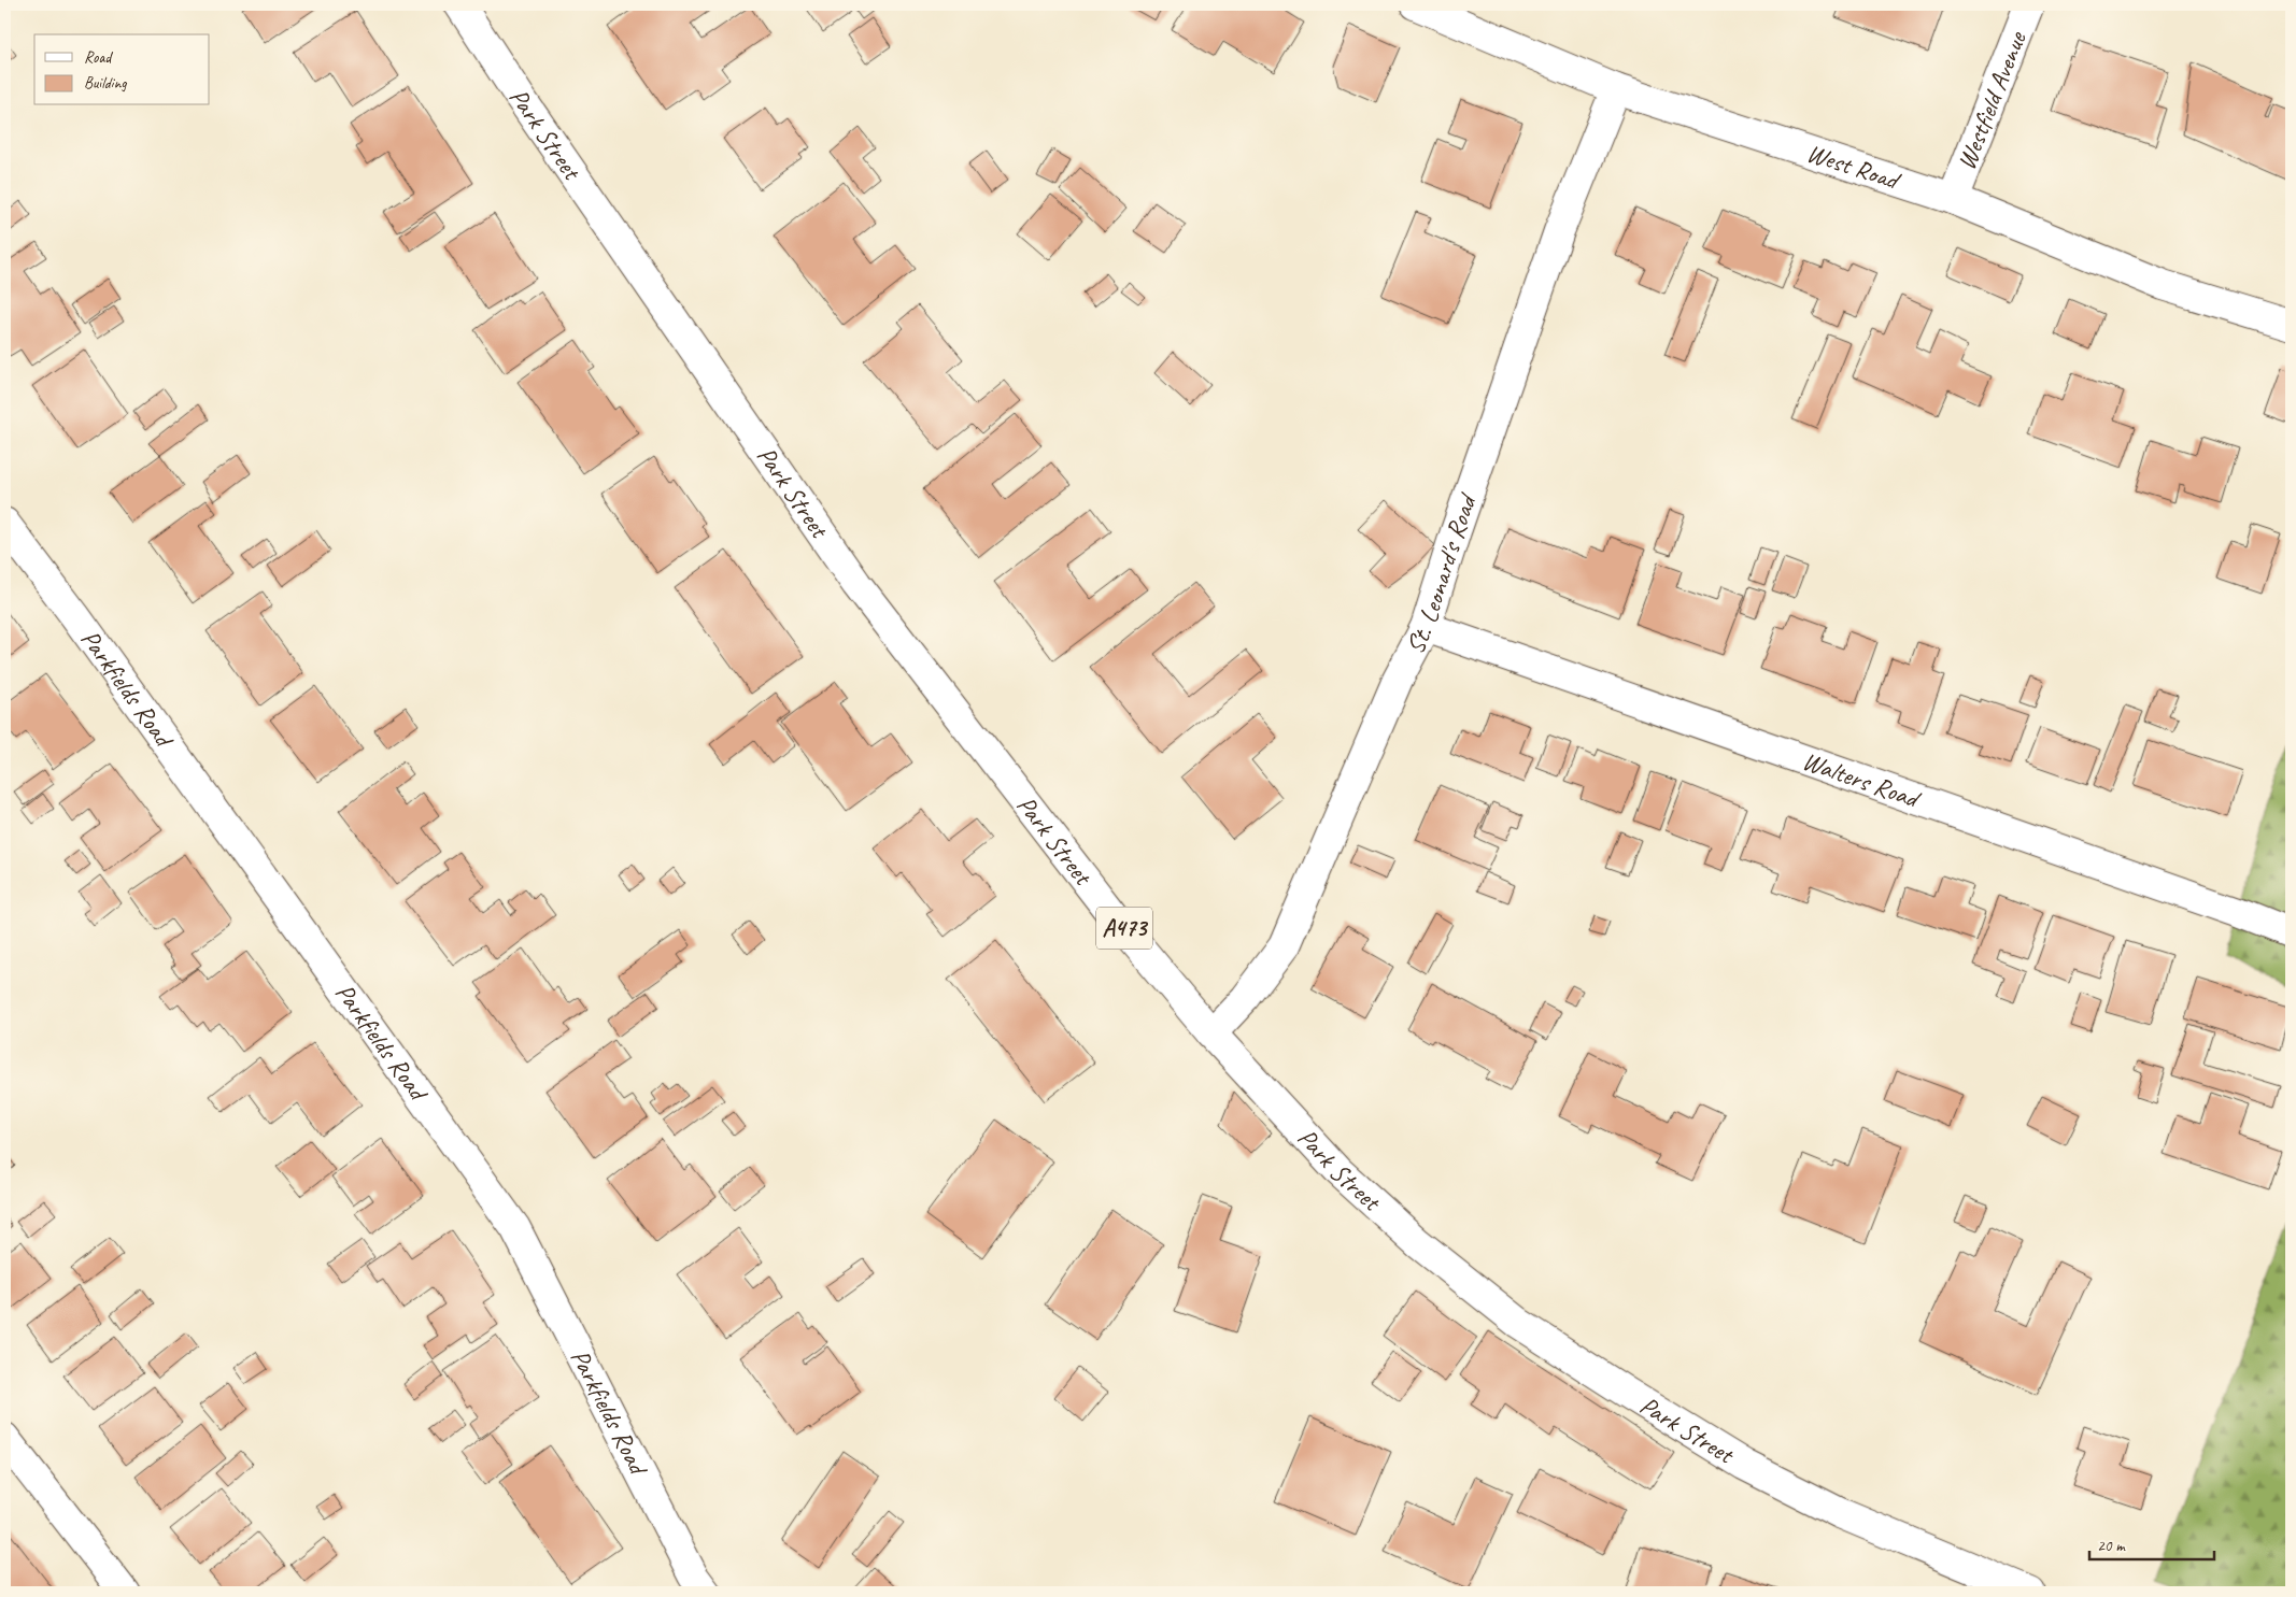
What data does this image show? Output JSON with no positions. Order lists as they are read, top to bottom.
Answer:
{
  "streets": {
    "street": [
      "Westfield Avenue",
      "Park Street",
      "West Road",
      "St. Leonard's Road",
      "Parkfields Road",
      "Walters Road",
      "A473"
    ]
  },
  "crossings": [
    ["Westfield Avenue", "West Road"],
    ["Park Street", "St. Leonard's Road"],
    ["West Road", "St. Leonard's Road"],
    ["St. Leonard's Road", "Walters Road"]
  ],
  "legend": ["Road", "Building"],
  "scale_bar": "20 m"
}
